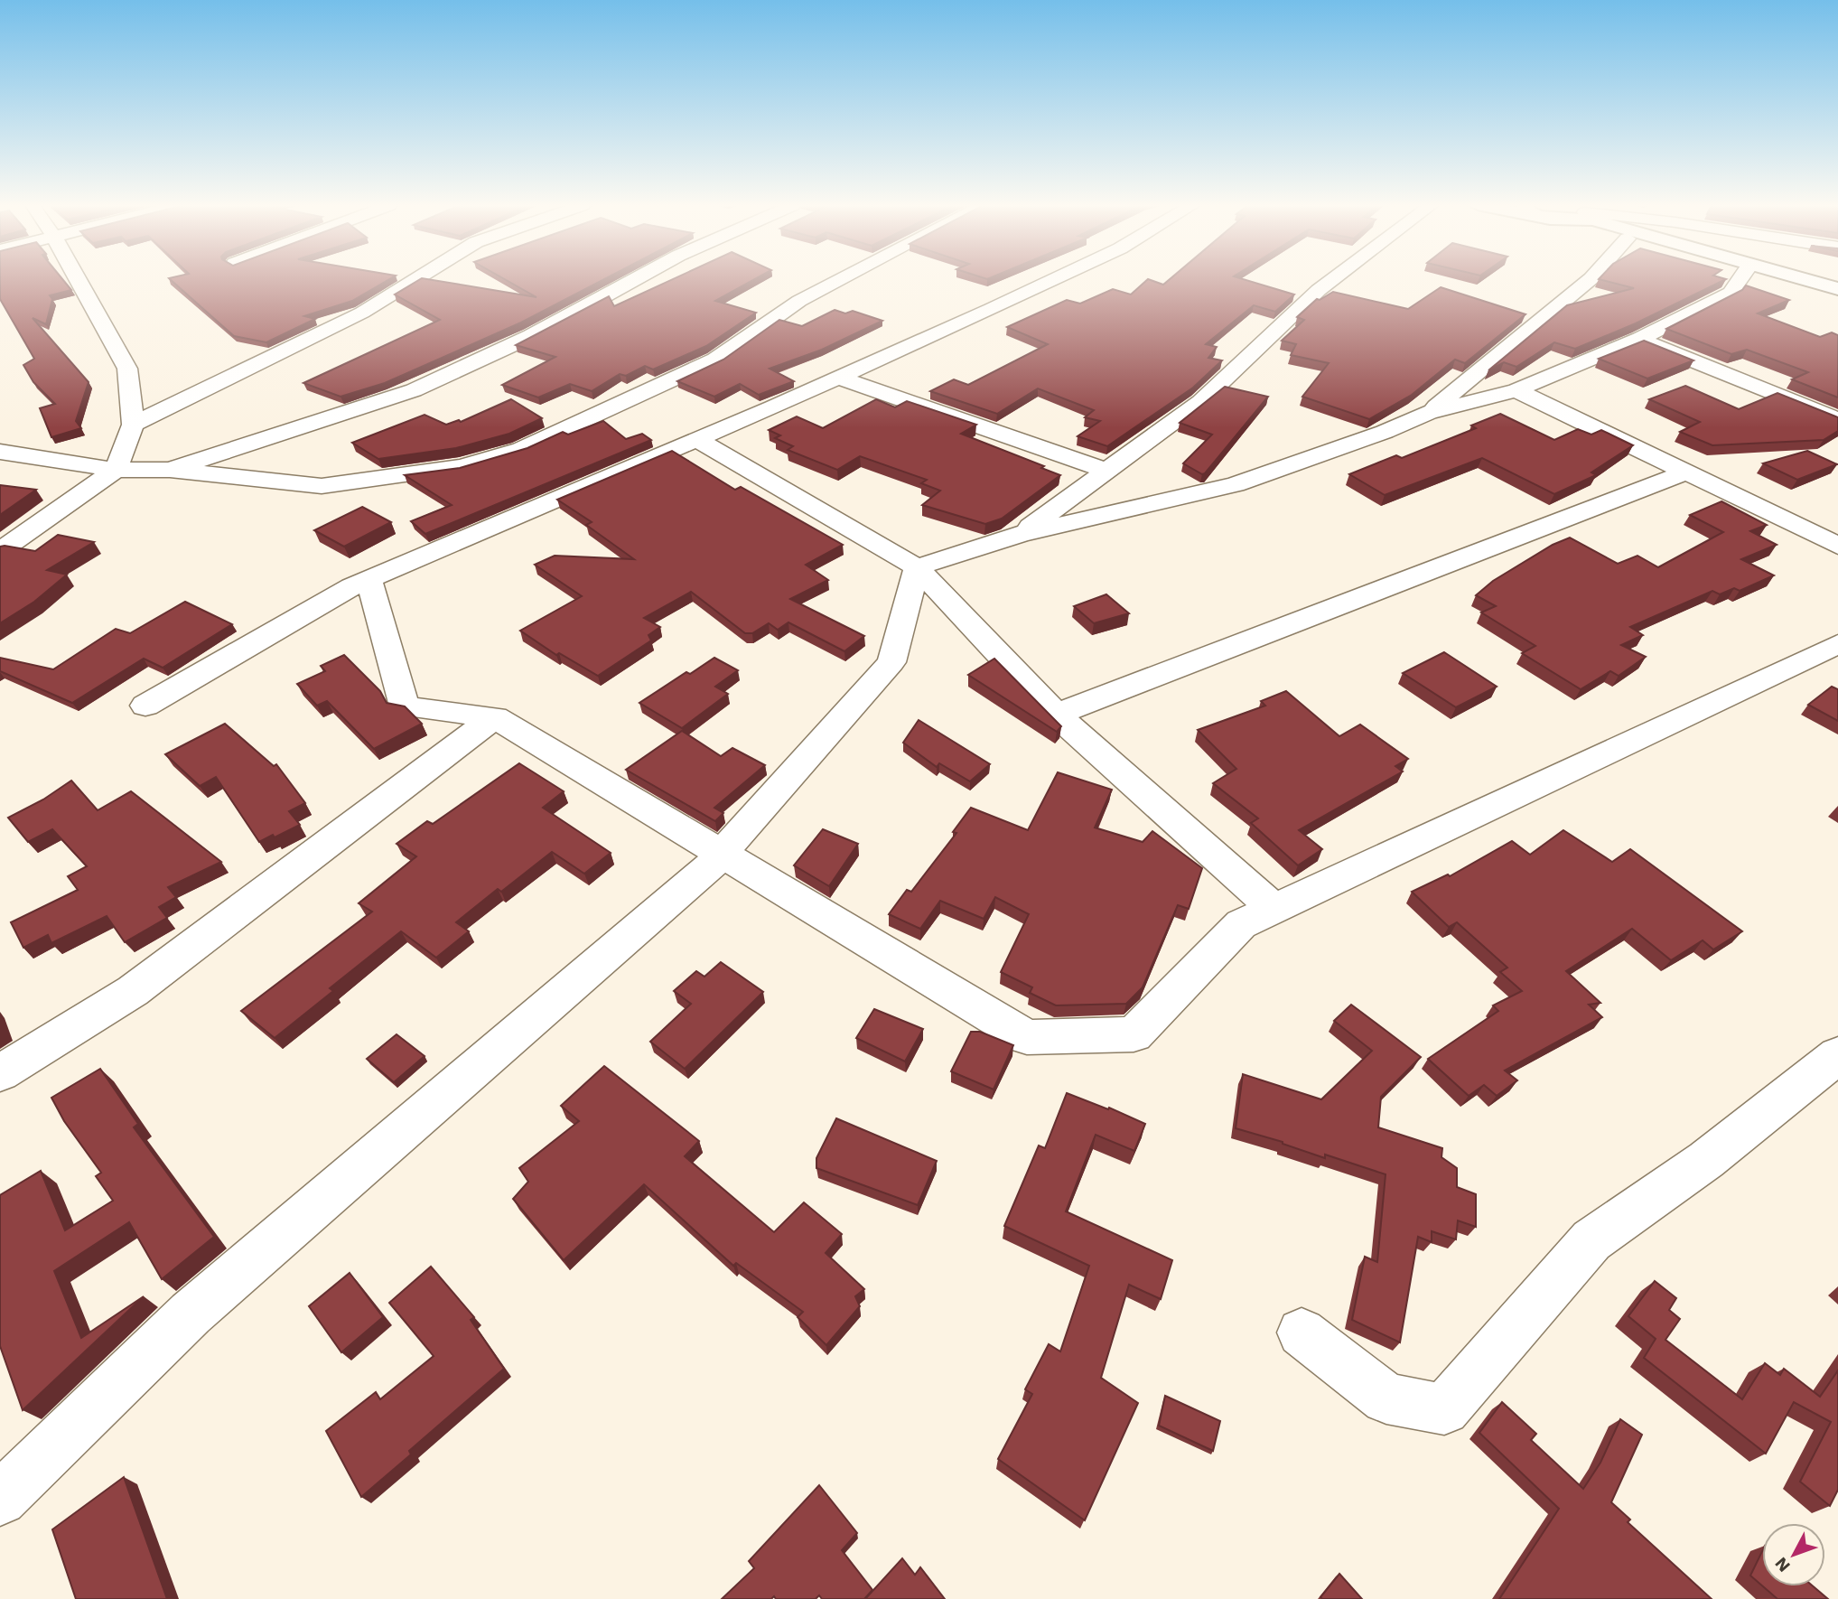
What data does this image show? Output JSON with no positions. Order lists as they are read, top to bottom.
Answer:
{
  "north": "bottom left"
}
